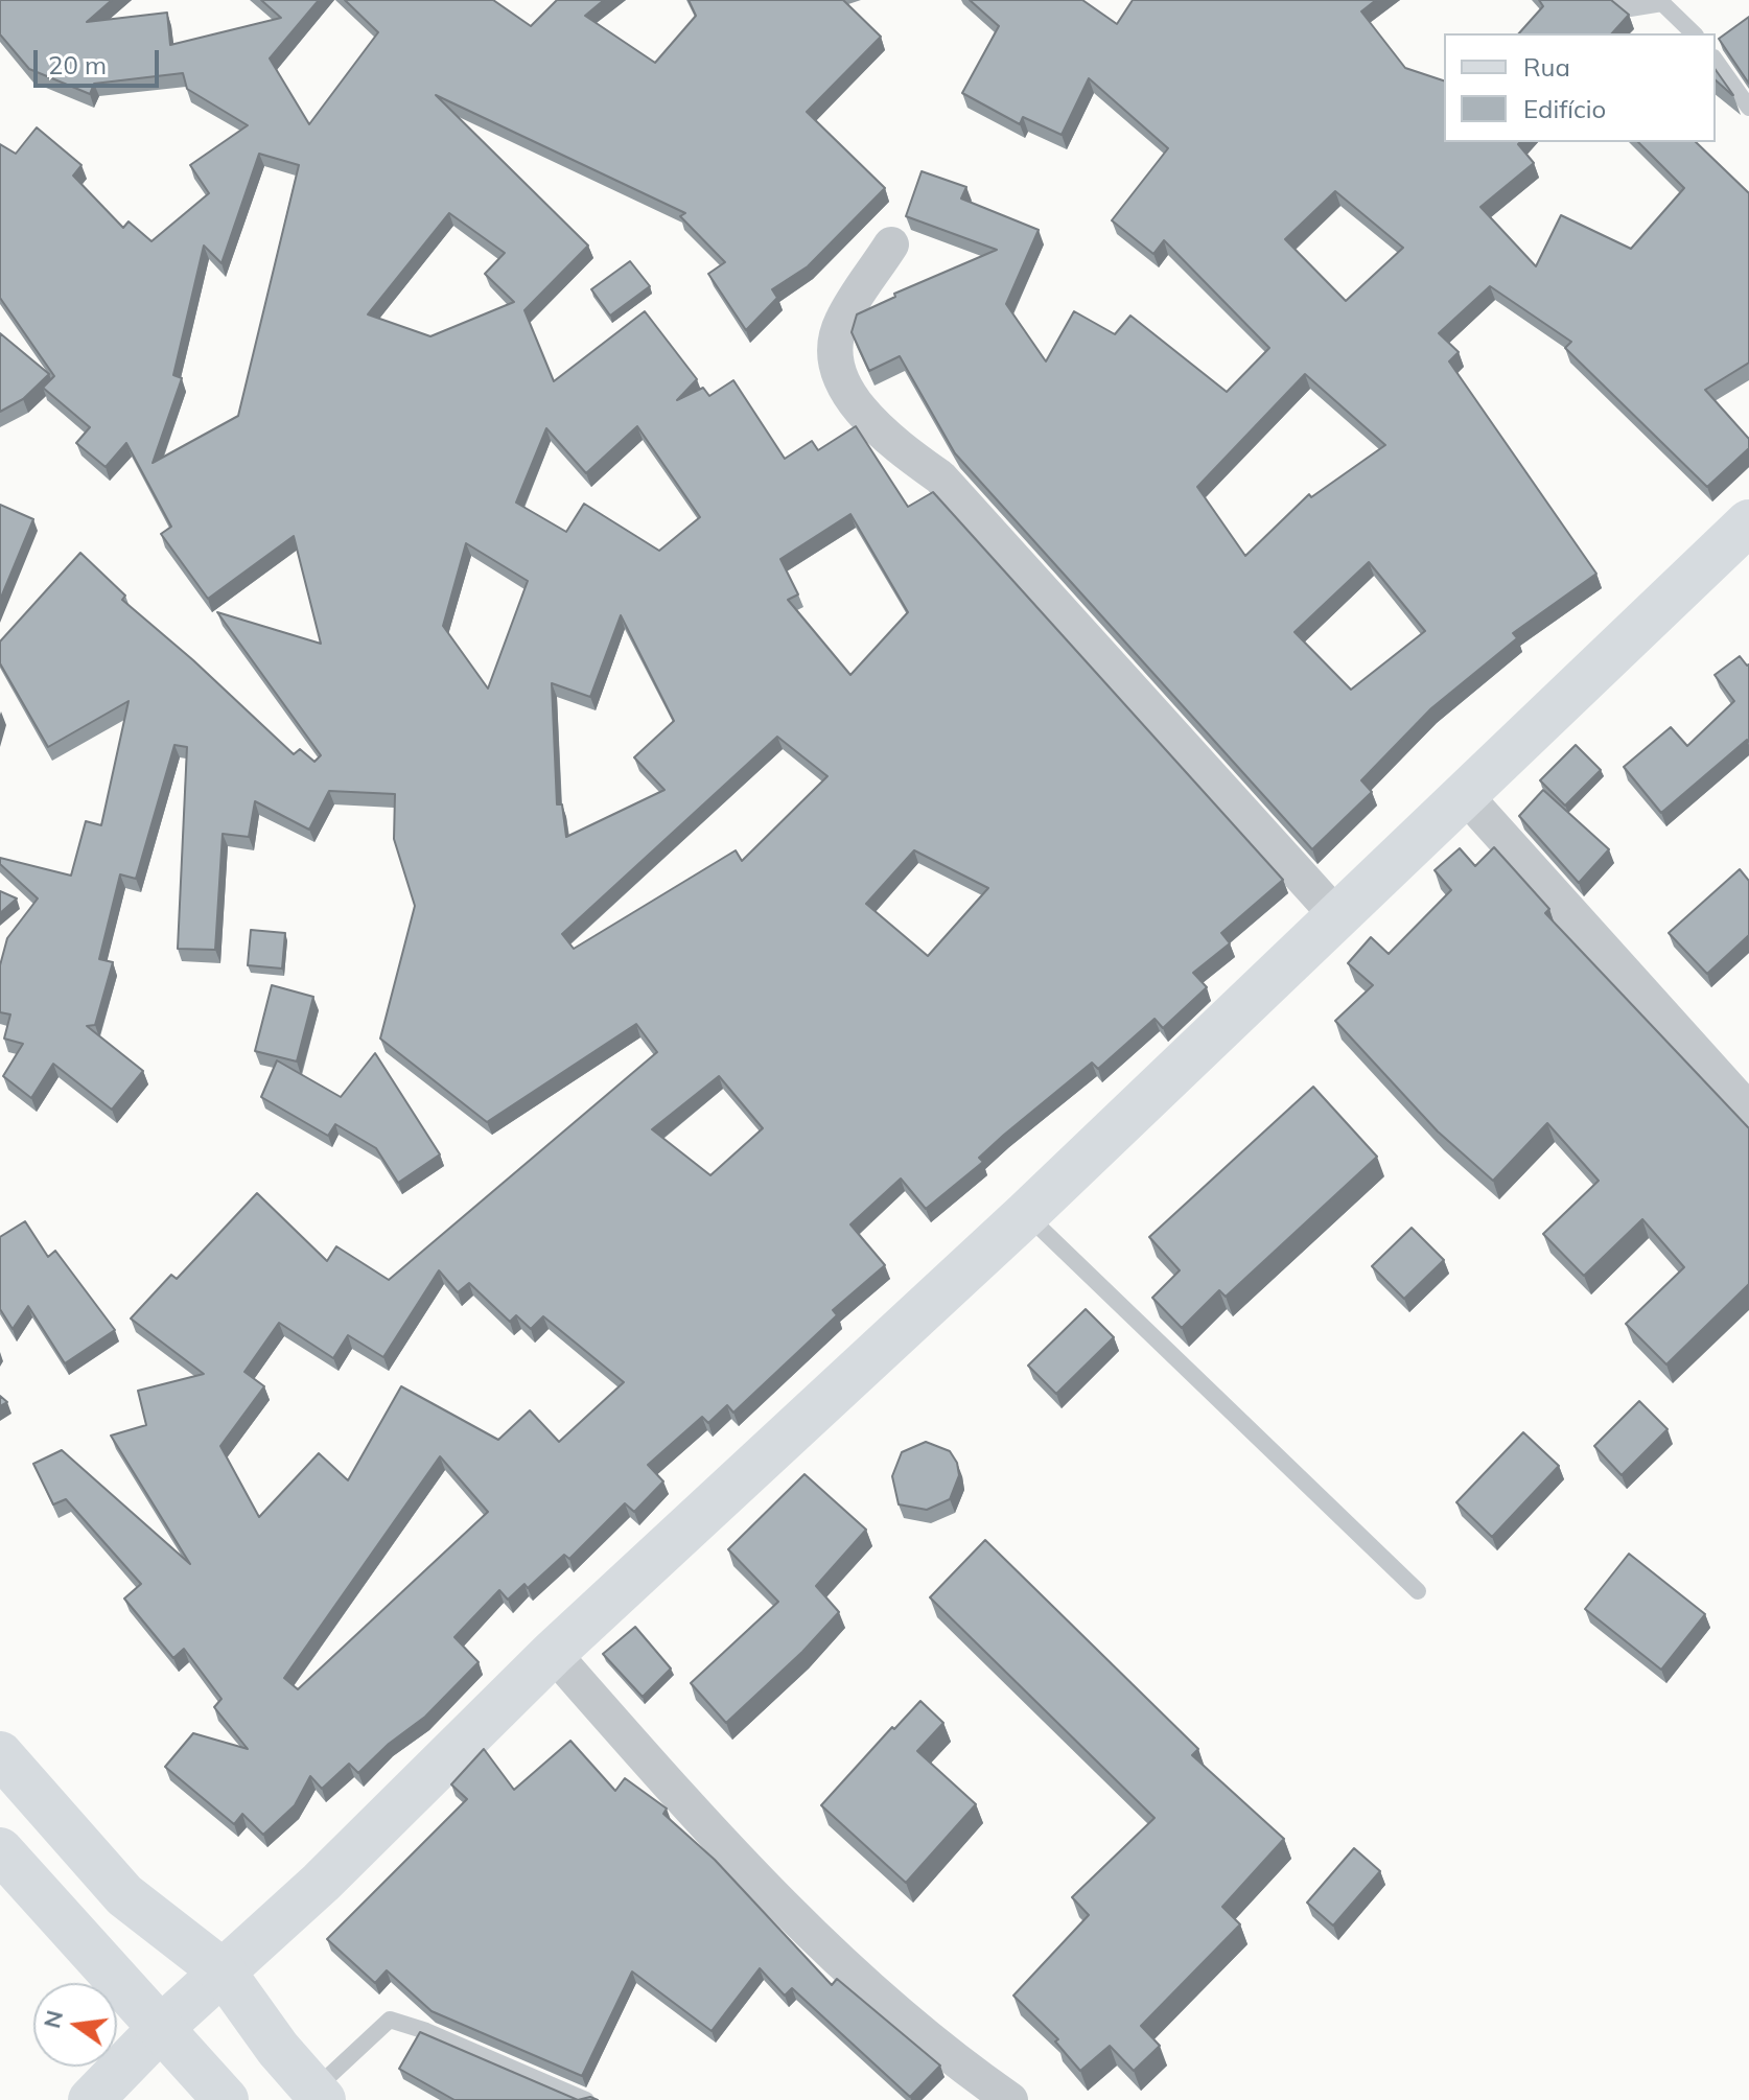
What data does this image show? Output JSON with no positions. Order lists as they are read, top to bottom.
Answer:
{
  "legend": ["Rua", "Edifício"],
  "scale_bar": "20 m",
  "north": "left"
}
